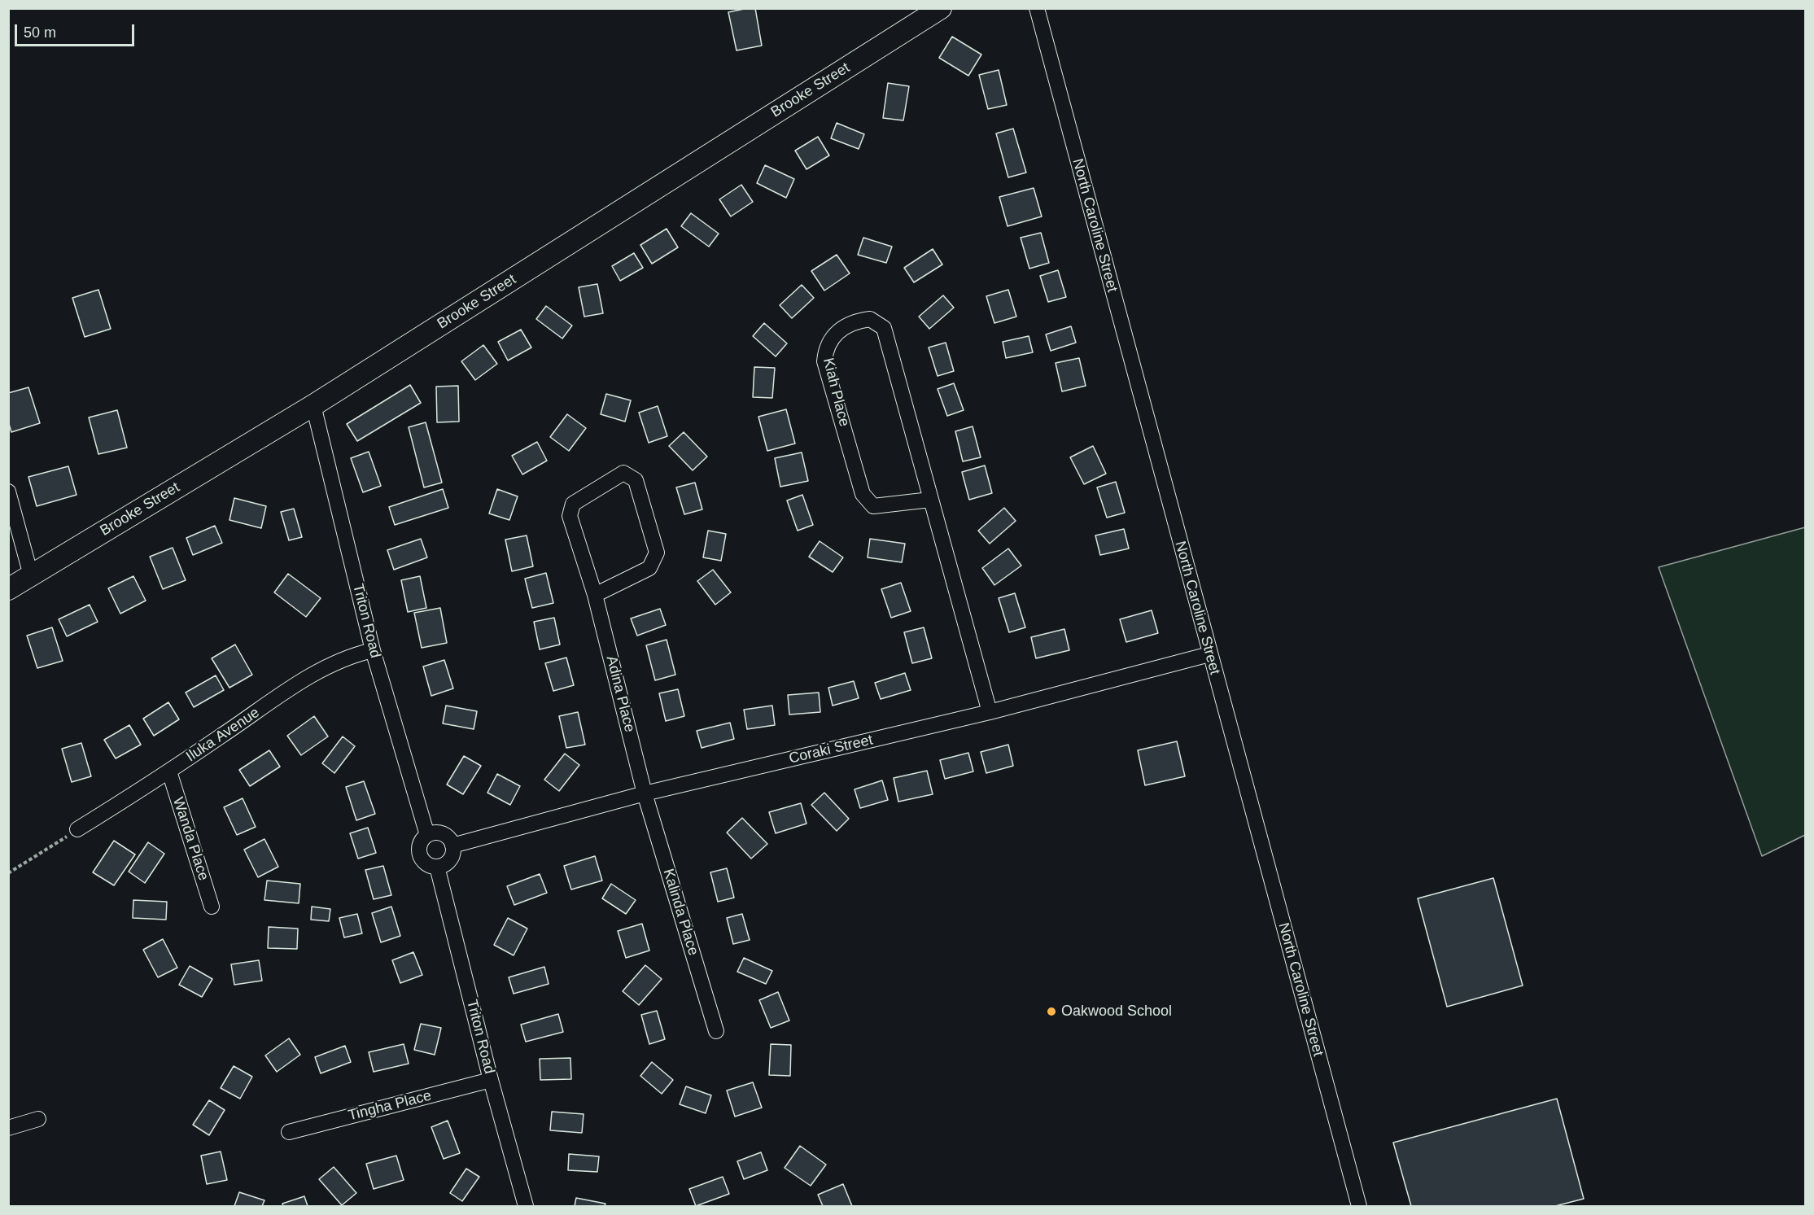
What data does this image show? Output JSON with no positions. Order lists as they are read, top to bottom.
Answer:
{
  "streets": {
    "street": [
      "Brooke Street",
      "North Caroline Street",
      "Kiah Place",
      "Triton Road",
      "Adina Place",
      "Iluka Avenue",
      "Coraki Street",
      "Wanda Place",
      "Kalinda Place",
      "Tingha Place"
    ]
  },
  "crossings": [
    ["Brooke Street", "Triton Road"],
    ["North Caroline Street", "Coraki Street"],
    ["Kiah Place", "Coraki Street"],
    ["Triton Road", "Iluka Avenue"],
    ["Triton Road", "Coraki Street"],
    ["Triton Road", "Tingha Place"],
    ["Adina Place", "Coraki Street"],
    ["Adina Place", "Kalinda Place"],
    ["Iluka Avenue", "Wanda Place"],
    ["Coraki Street", "Kalinda Place"]
  ],
  "places": ["Oakwood School"],
  "scale_bar": "50 m"
}
